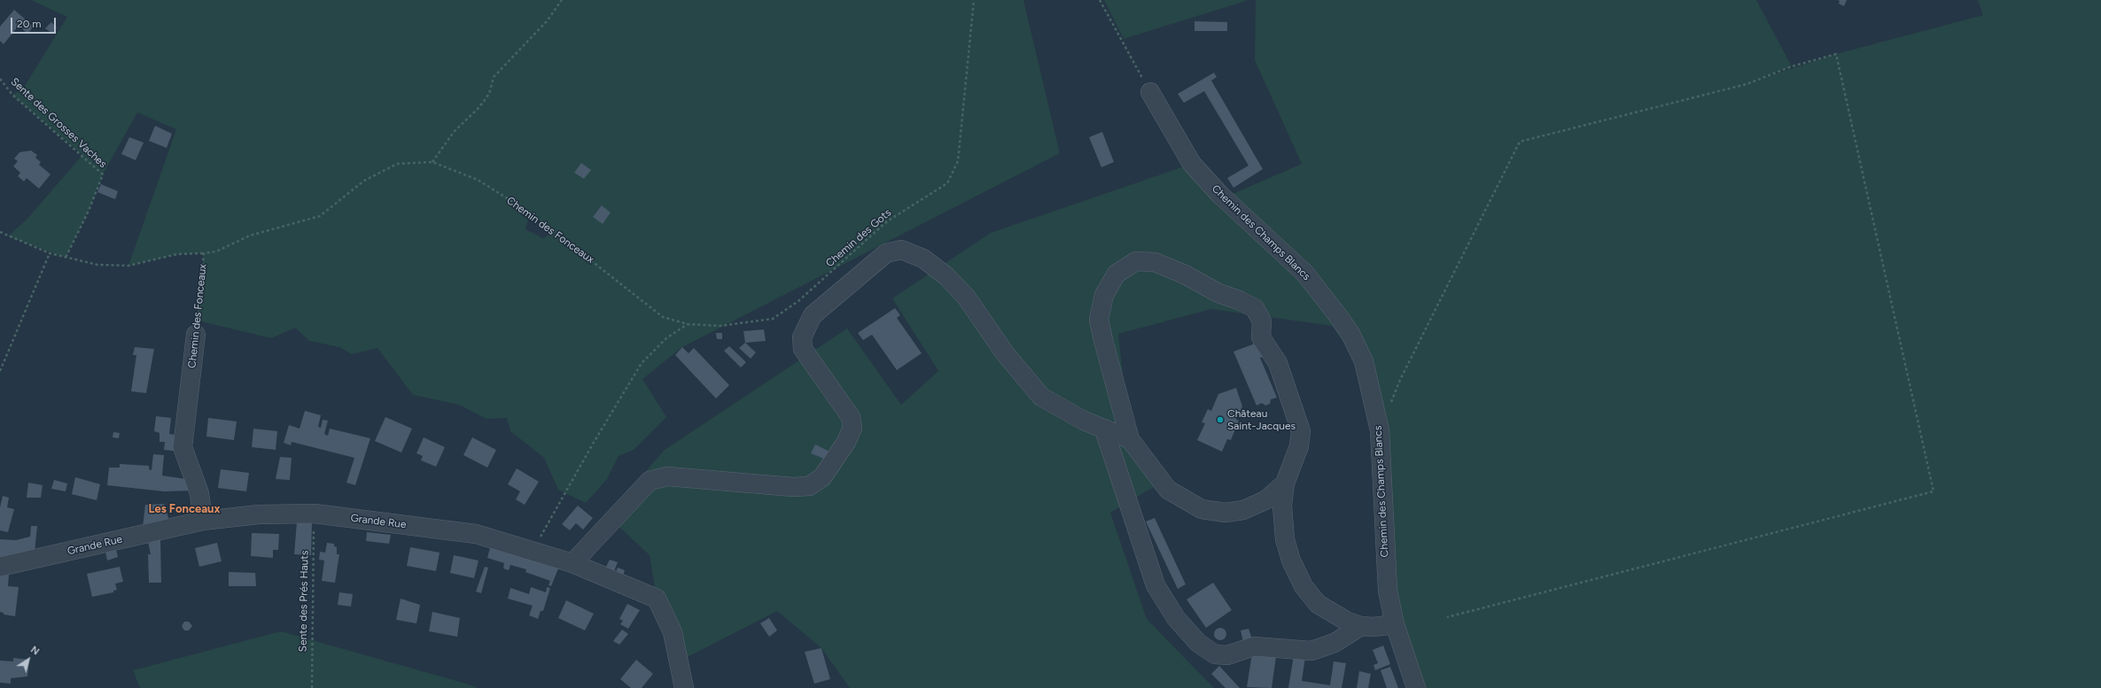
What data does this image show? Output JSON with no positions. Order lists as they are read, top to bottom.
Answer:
{
  "streets": {
    "street": ["Chemin des Fonceaux", "Chemin des Champs Blancs", "Grande Rue"],
    "path": ["Sente des Grosses Vaches", "Chemin des Gots", "Sente des Prés Hauts"]
  },
  "crossings": [
    ["Chemin des Fonceaux", "Chemin des Gots"],
    ["Chemin des Fonceaux", "Grande Rue"],
    ["Grande Rue", "Sente des Prés Hauts"]
  ],
  "districts": ["Les Fonceaux"],
  "places": ["Château Saint-Jacques"],
  "scale_bar": "20 m",
  "north": "top right"
}
